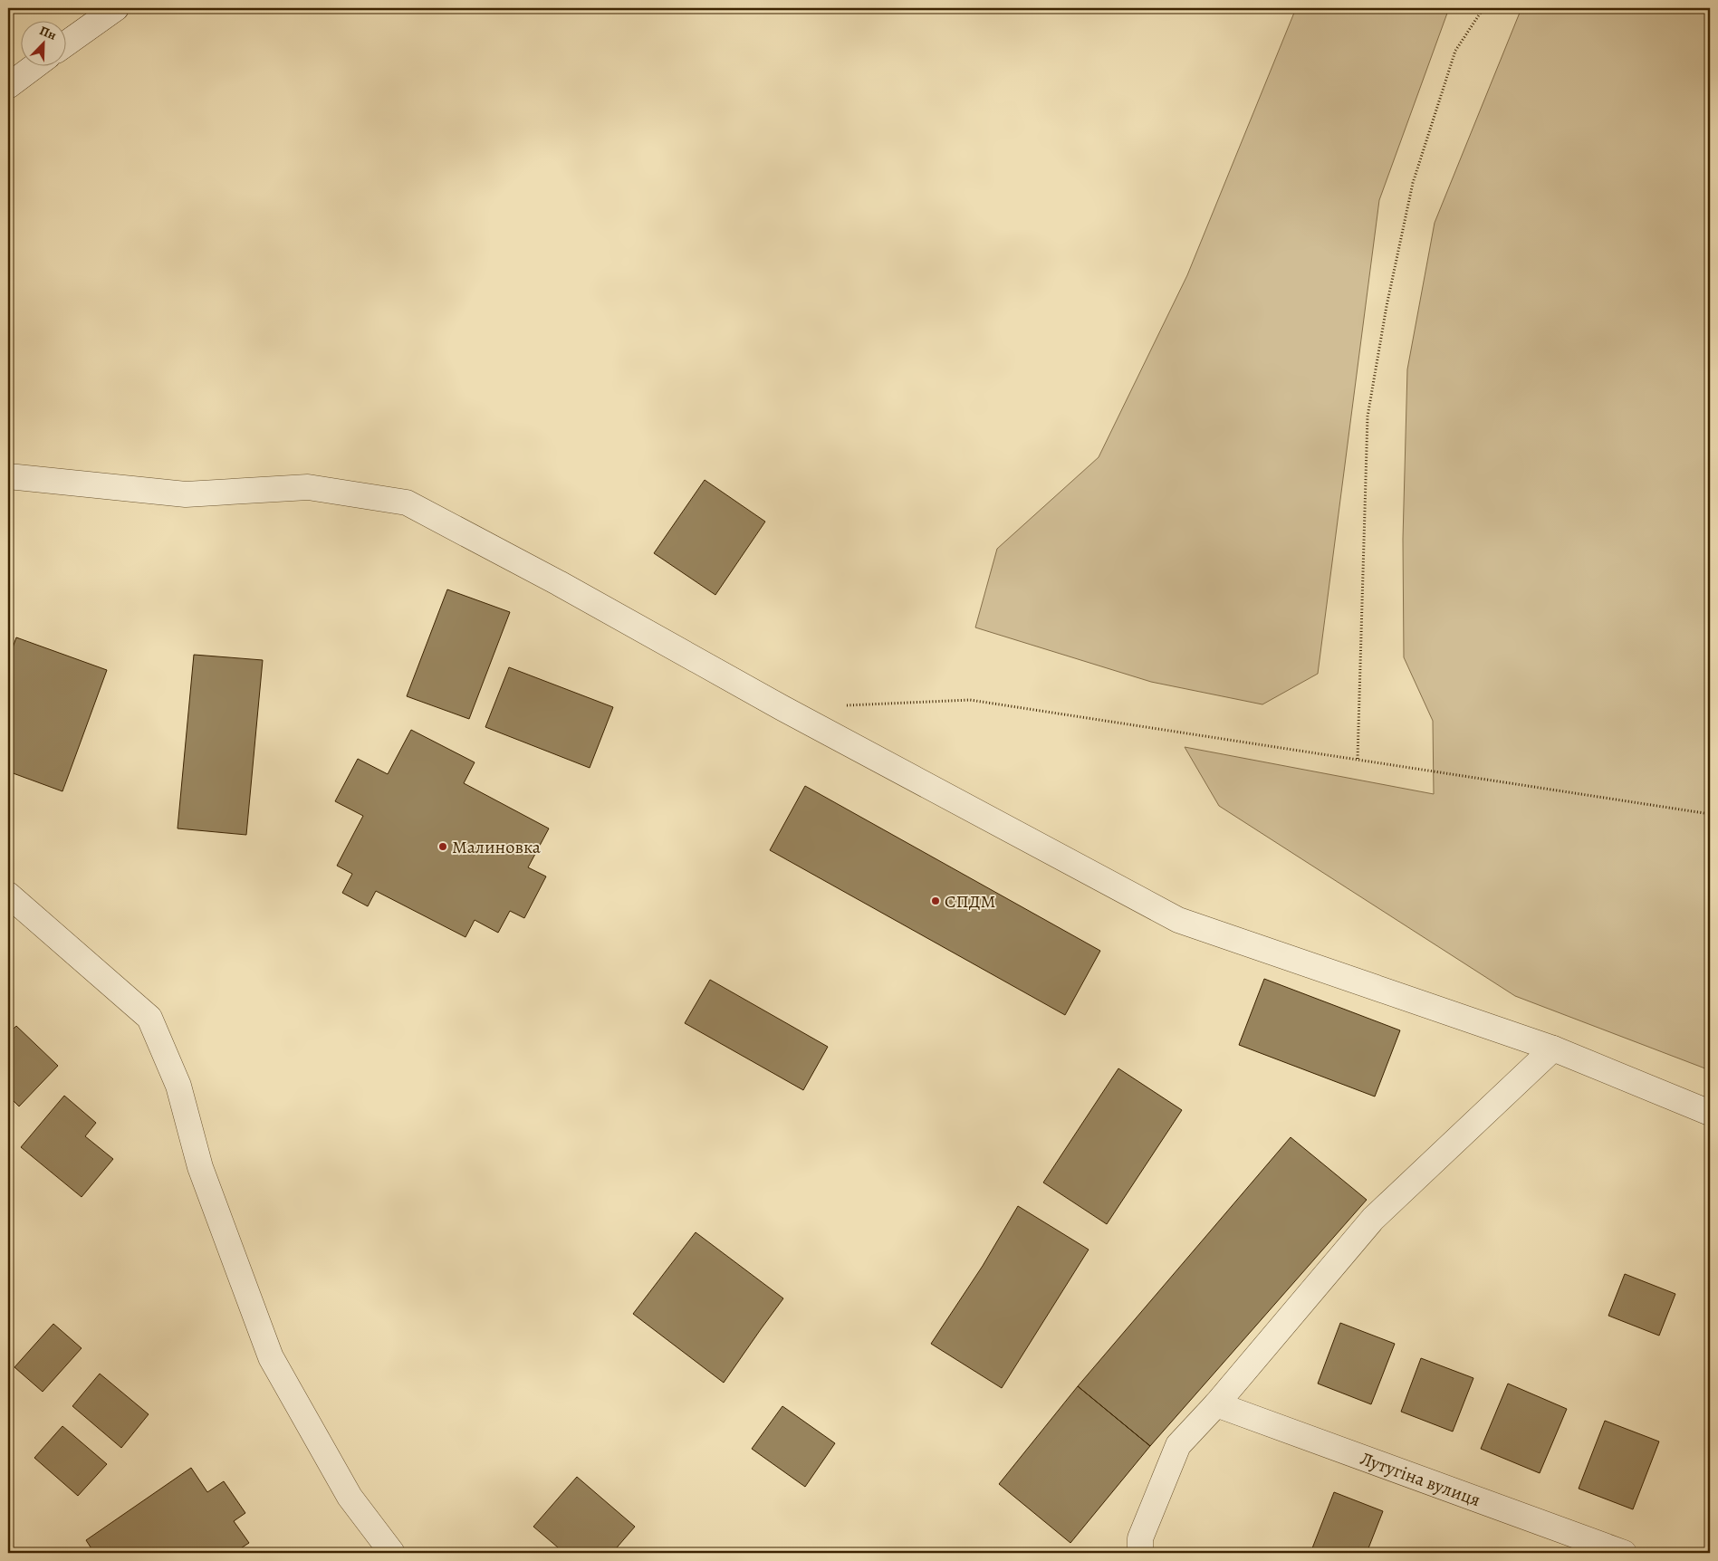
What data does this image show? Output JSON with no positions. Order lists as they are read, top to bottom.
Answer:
{
  "streets": {
    "street": ["Лутугіна вулиця"]
  },
  "places": ["Малиновка", "СПДМ"],
  "north": "top right"
}
